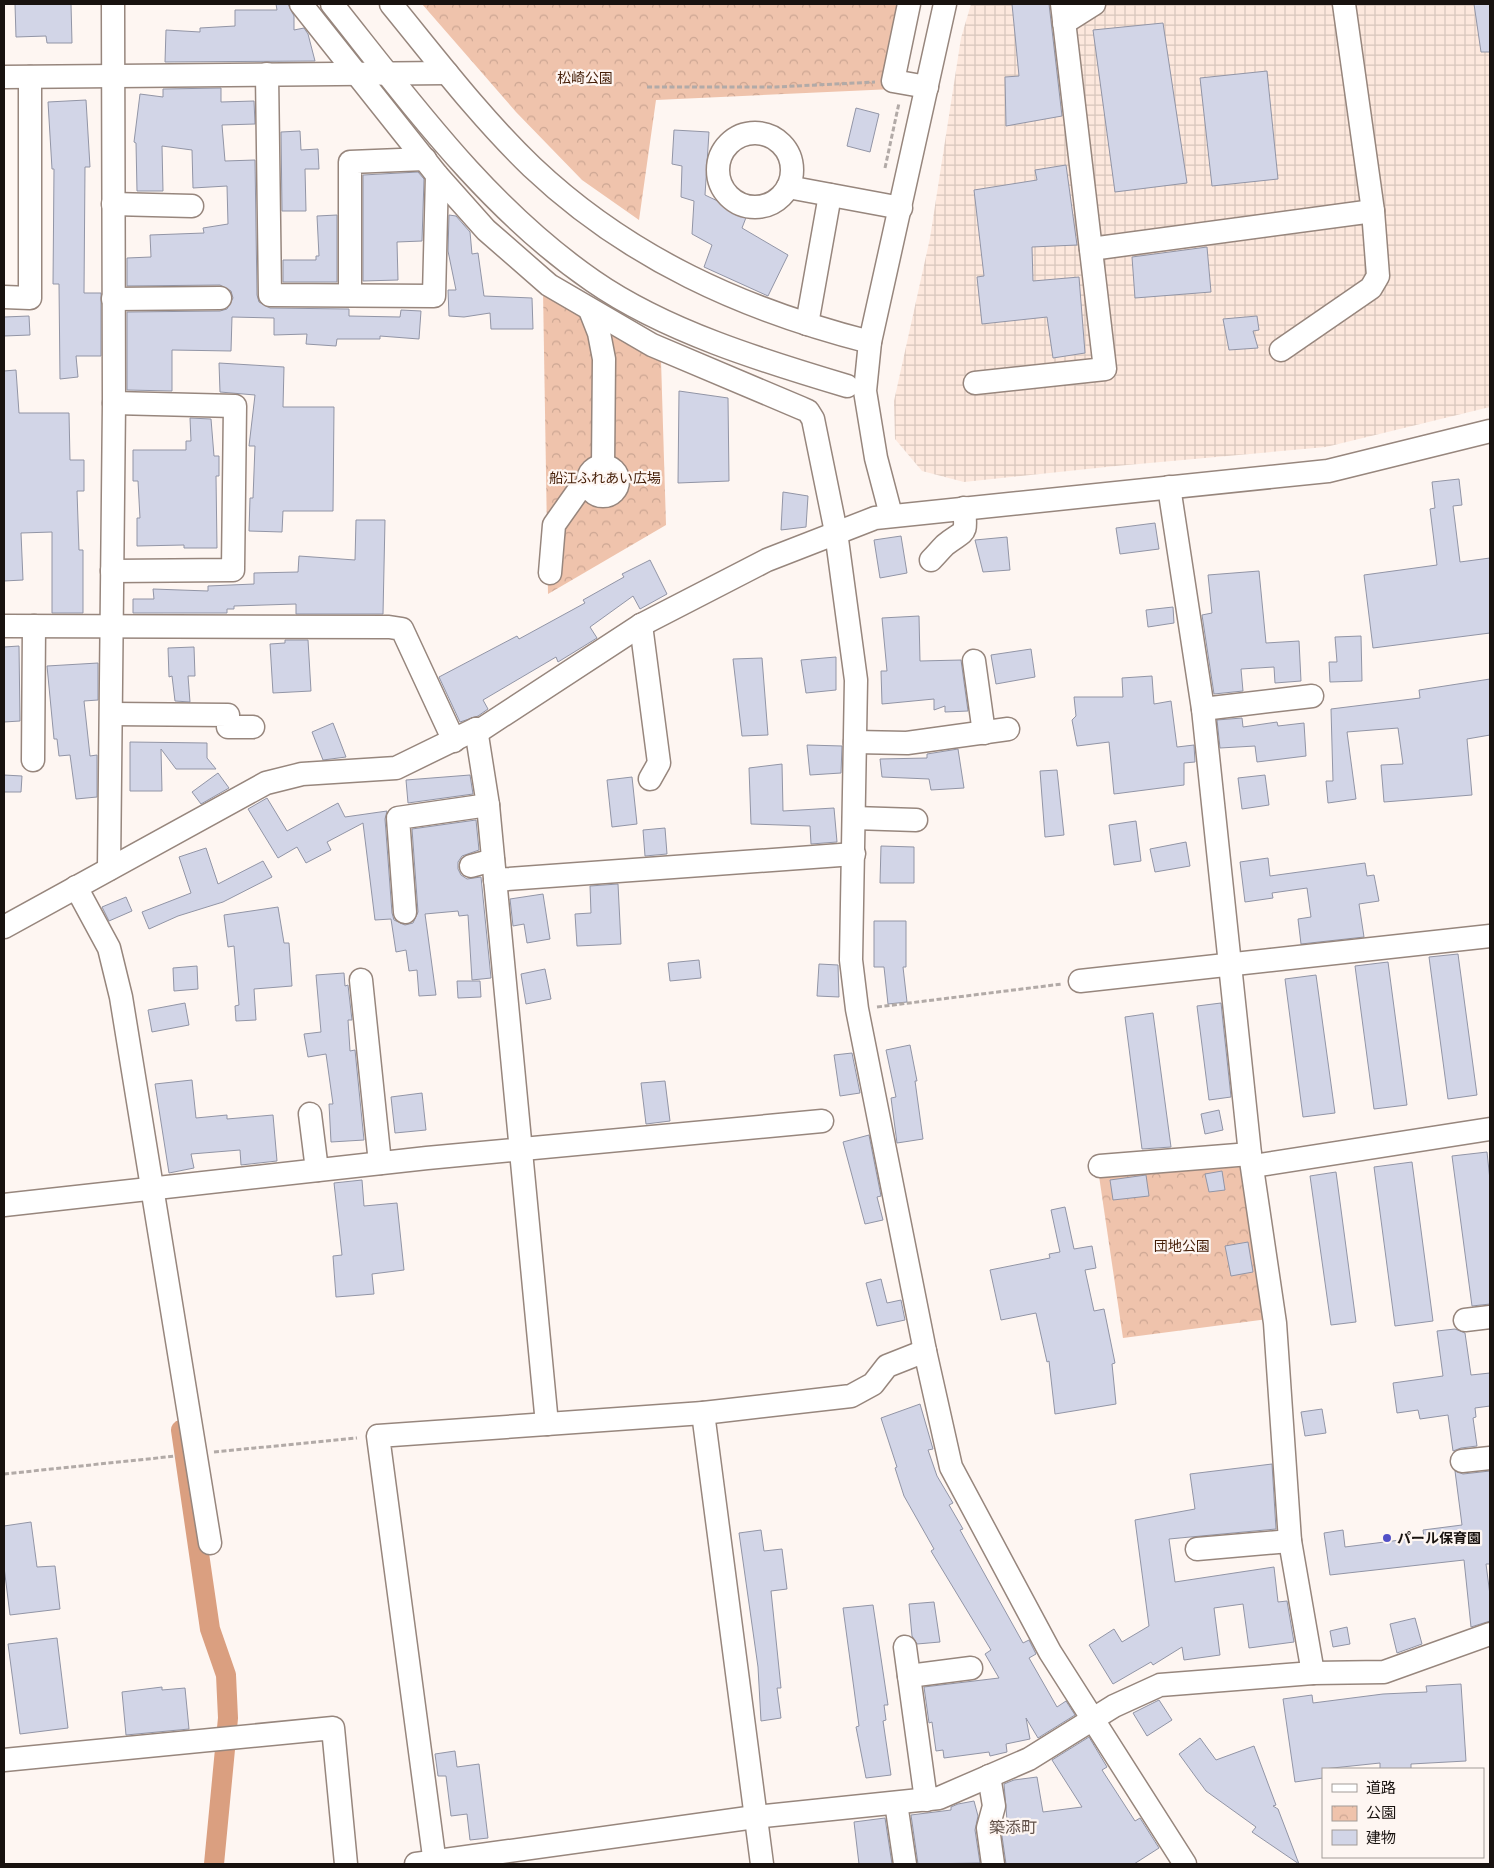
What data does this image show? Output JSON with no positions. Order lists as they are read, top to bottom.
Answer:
{
  "districts": ["築添町"],
  "parks": ["松崎公園", "船江ふれあい広場", "団地公園"],
  "places": ["パール保育園"],
  "legend": ["道路", "公園", "建物"]
}
